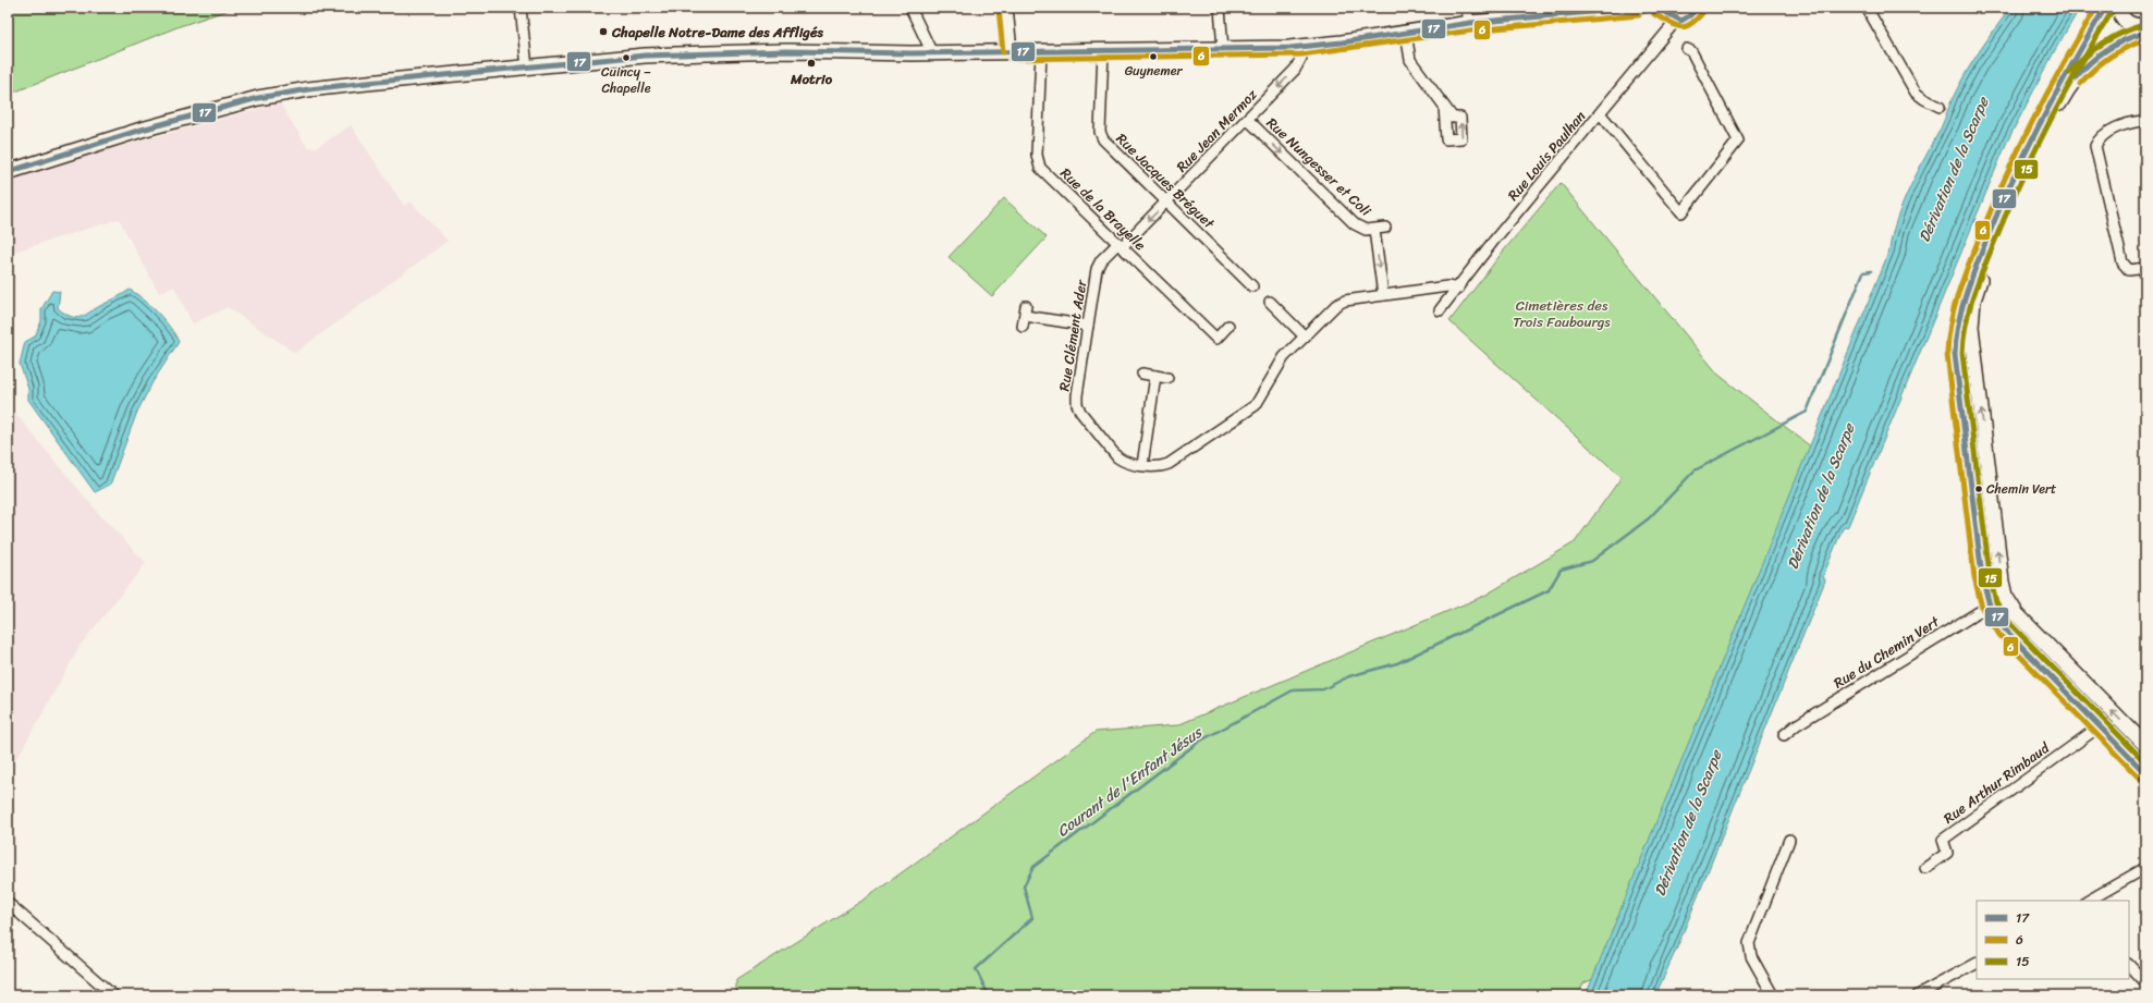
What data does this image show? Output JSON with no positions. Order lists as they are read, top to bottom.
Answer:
{
  "streets": {
    "street": [
      "Rue Jean Mermoz",
      "Rue Louis Paulhan",
      "Rue Nungesser et Coli",
      "Rue Jacques Bréguet",
      "Rue de la Brayelle",
      "Rue Clément Ader",
      "Rue du Chemin Vert",
      "Rue Arthur Rimbaud"
    ]
  },
  "crossings": [
    ["Rue Jean Mermoz", "Rue Nungesser et Coli"],
    ["Rue Jean Mermoz", "Rue Jacques Bréguet"],
    ["Rue Jean Mermoz", "Rue de la Brayelle"],
    ["Rue Jean Mermoz", "Rue Clément Ader"],
    ["Rue Louis Paulhan", "Rue Clément Ader"],
    ["Rue de la Brayelle", "Rue Clément Ader"]
  ],
  "one_way": ["Rue Jean Mermoz", "Rue Nungesser et Coli"],
  "water": ["Dérivation de la Scarpe", "Courant de l'Enfant Jésus"],
  "parks": ["Cimetières des Trois Faubourgs"],
  "places": [
    "Chapelle Notre-Dame des Affligés",
    "Guynemer",
    "Cuincy – Chapelle",
    "Motrio",
    "Chemin Vert"
  ],
  "lines": ["transit line 17", "transit line 6", "transit line 15"],
  "legend": ["17", "6", "15"]
}
